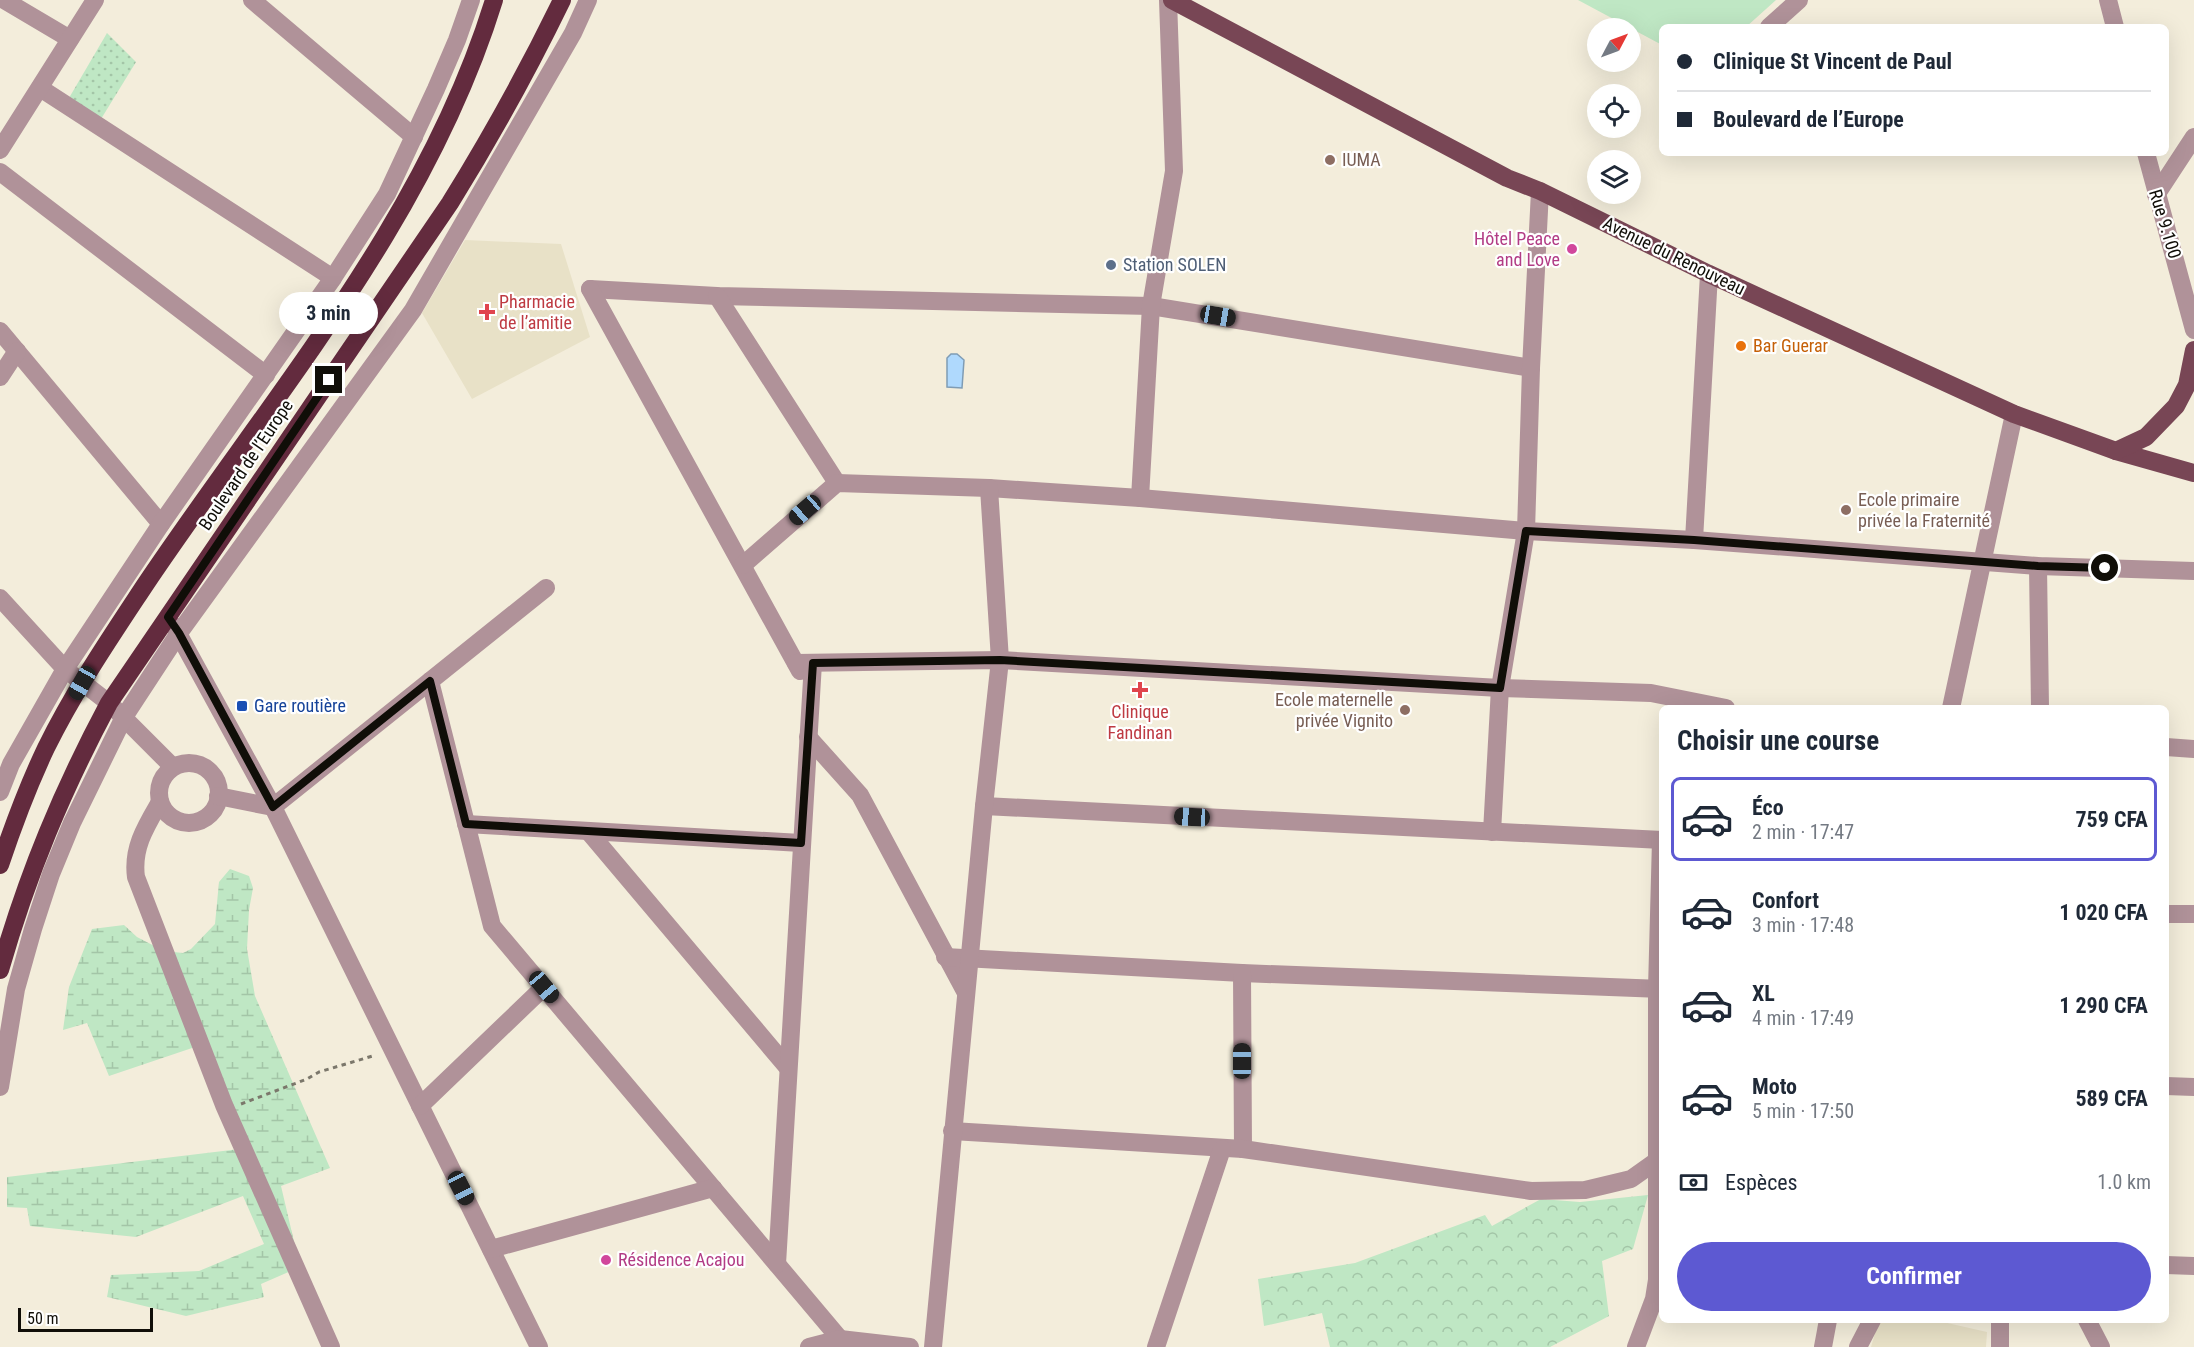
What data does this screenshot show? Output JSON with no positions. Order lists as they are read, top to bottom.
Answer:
{
  "streets": {
    "highway": ["Boulevard de l’Europe"],
    "main road": ["Avenue du Renouveau"],
    "street": ["Rue 9.100"]
  },
  "places": {
    "other": [
      "IUMA",
      "Hôtel Peace and Love",
      "Station SOLEN",
      "Bar Guerar",
      "Ecole primaire privée la Fraternité",
      "Ecole maternelle privée Vignito",
      "Résidence Acajou"
    ],
    "health": ["Pharmacie de l’amitie", "Clinique Fandinan"],
    "transit": ["Gare routière"]
  },
  "scale_bar": "50 m",
  "north": "top right",
  "page": {
    "banner": ["Clinique St Vincent de Paul", "Boulevard de l’Europe"],
    "bubble": "3 min",
    "heading": "Choisir une course",
    "list": [
      {
        "name": "Éco",
        "note": "2 min · 17:47",
        "value": "759 CFA"
      },
      {
        "name": "Confort",
        "note": "3 min · 17:48",
        "value": "1 020 CFA"
      },
      {
        "name": "XL",
        "note": "4 min · 17:49",
        "value": "1 290 CFA"
      },
      {
        "name": "Moto",
        "note": "5 min · 17:50",
        "value": "589 CFA"
      }
    ],
    "pay": ["Espèces", "1.0 km"],
    "buttons": "Confirmer",
    "scale": "50 m"
  }
}
